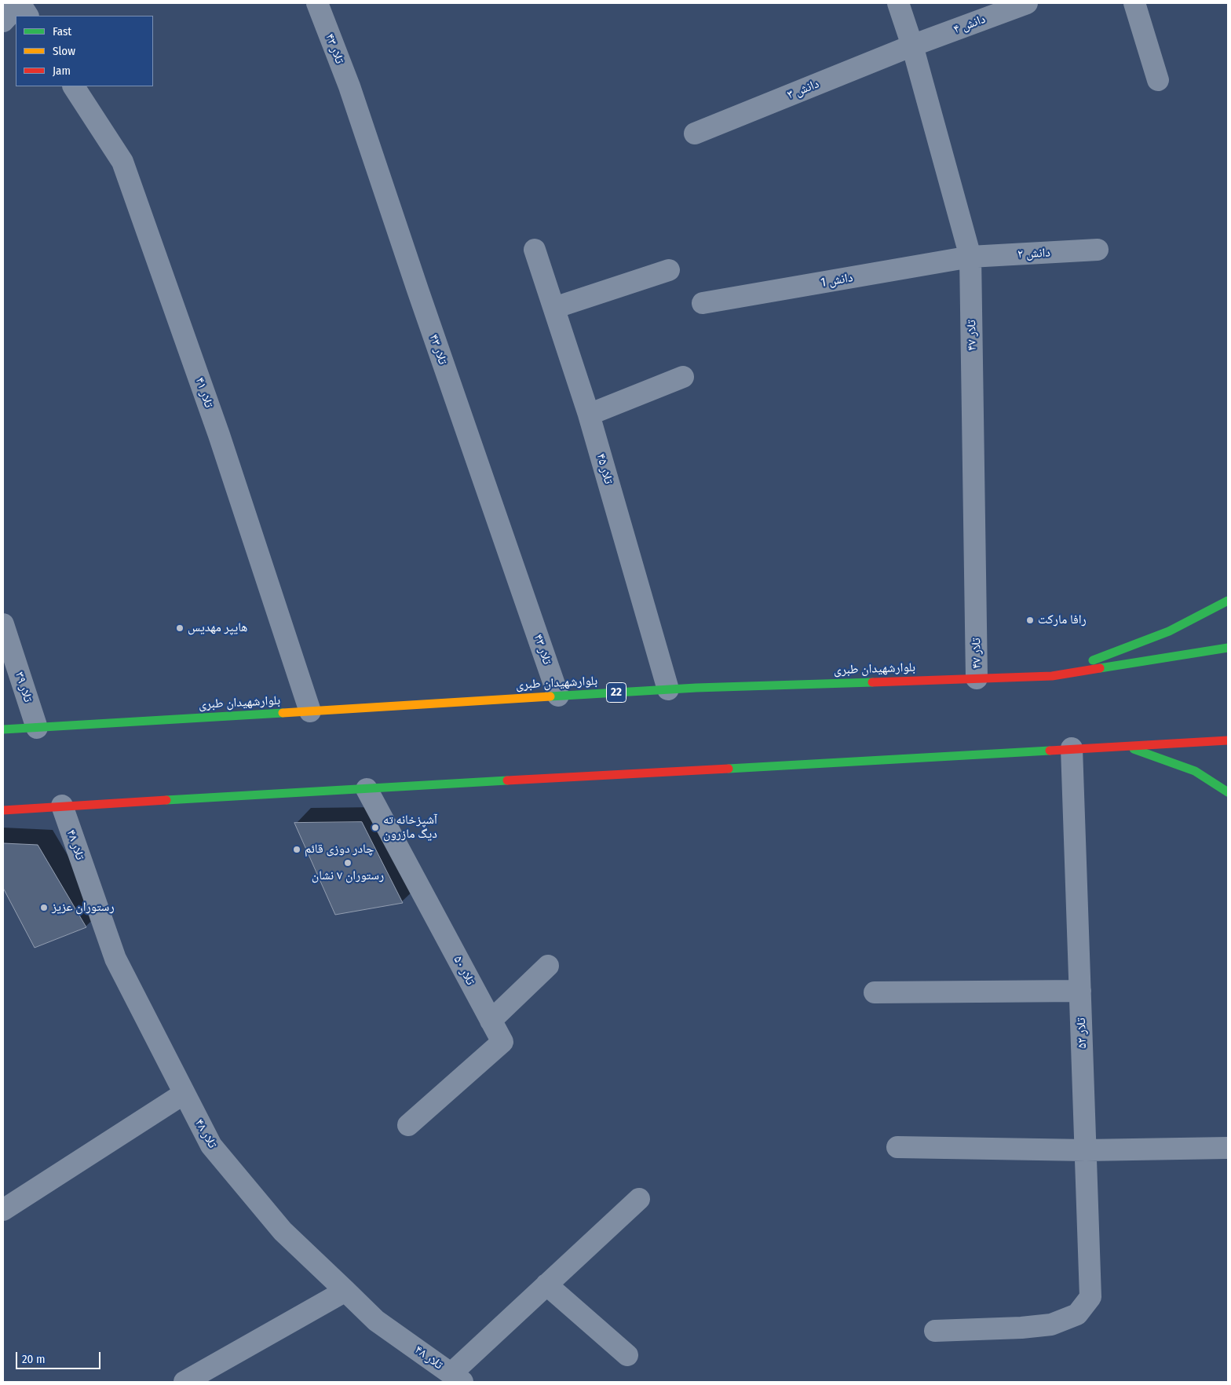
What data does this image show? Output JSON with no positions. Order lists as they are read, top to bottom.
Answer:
{
  "streets": {
    "highway": ["بلوارشهیدان طبری", "22"],
    "street": [
      "دانش ۴",
      "تلار ۴۳",
      "دانش ۳",
      "دانش ۲",
      "دانش 1",
      "تلار ۴۷",
      "تلار ۴۱",
      "تلار ۴۵",
      "تلار ۳۹",
      "تلار ۴۸",
      "تلار ۵۰",
      "تلار ۵۲"
    ]
  },
  "crossings": [
    ["دانش ۴", "دانش ۳"],
    ["دانش ۴", "تلار ۴۷"],
    ["تلار ۴۳", "بلوارشهیدان طبری"],
    ["دانش ۳", "تلار ۴۷"],
    ["دانش ۲", "دانش 1"],
    ["دانش ۲", "تلار ۴۷"],
    ["دانش 1", "تلار ۴۷"],
    ["تلار ۴۷", "بلوارشهیدان طبری"],
    ["تلار ۴۱", "بلوارشهیدان طبری"],
    ["تلار ۴۵", "بلوارشهیدان طبری"],
    ["بلوارشهیدان طبری", "تلار ۳۹"]
  ],
  "places": [
    "رافا مارکت",
    "هایپر مهدیس",
    "آشپزخانه ته دیگ مازرون",
    "چادر دوزی قائم",
    "رستوران ۷ نشان",
    "رستوران عزیز"
  ],
  "legend": ["Fast", "Slow", "Jam"],
  "scale_bar": "20 m"
}
